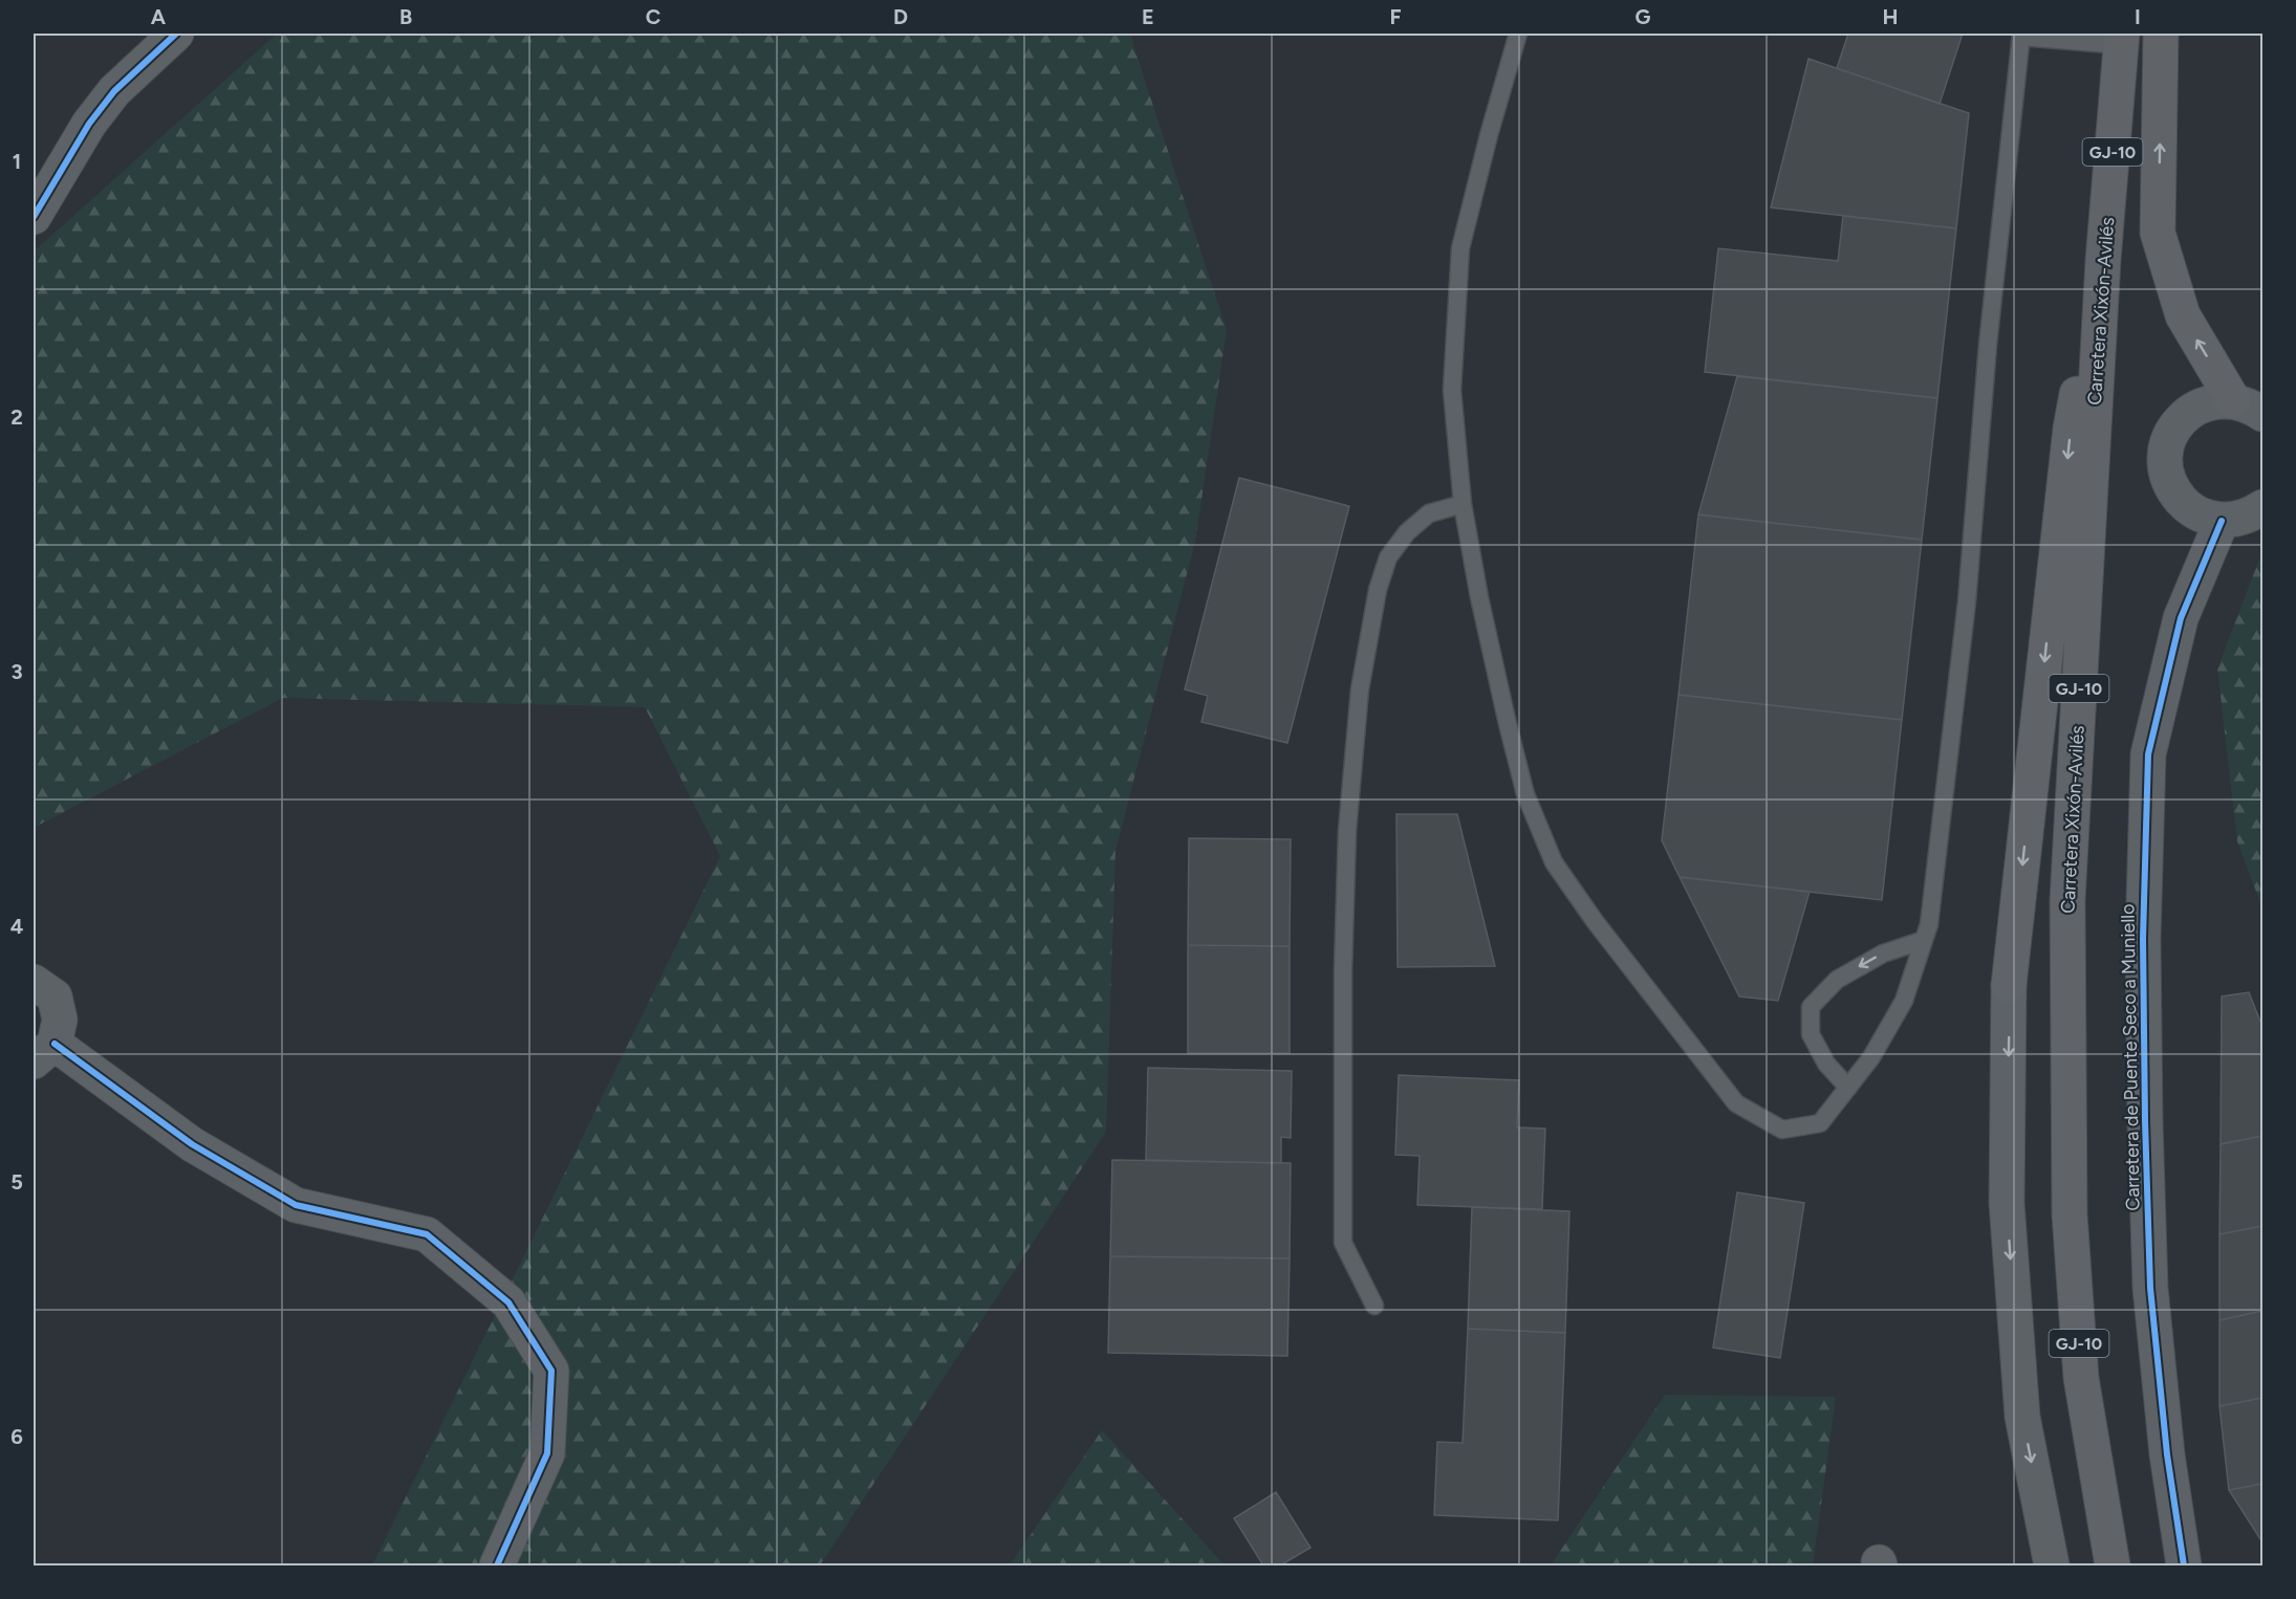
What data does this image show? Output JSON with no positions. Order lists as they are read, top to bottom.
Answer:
{
  "streets": {
    "highway": ["GJ-10", "Carretera Xixón-Avilés"],
    "street": ["Carretera de Puente Seco a Muniello"]
  },
  "grid": {
    "columns": [
      "A",
      "B",
      "C",
      "D",
      "E",
      "F",
      "G",
      "H",
      "I"
    ],
    "rows": [
      "1",
      "2",
      "3",
      "4",
      "5",
      "6"
    ]
  }
}
